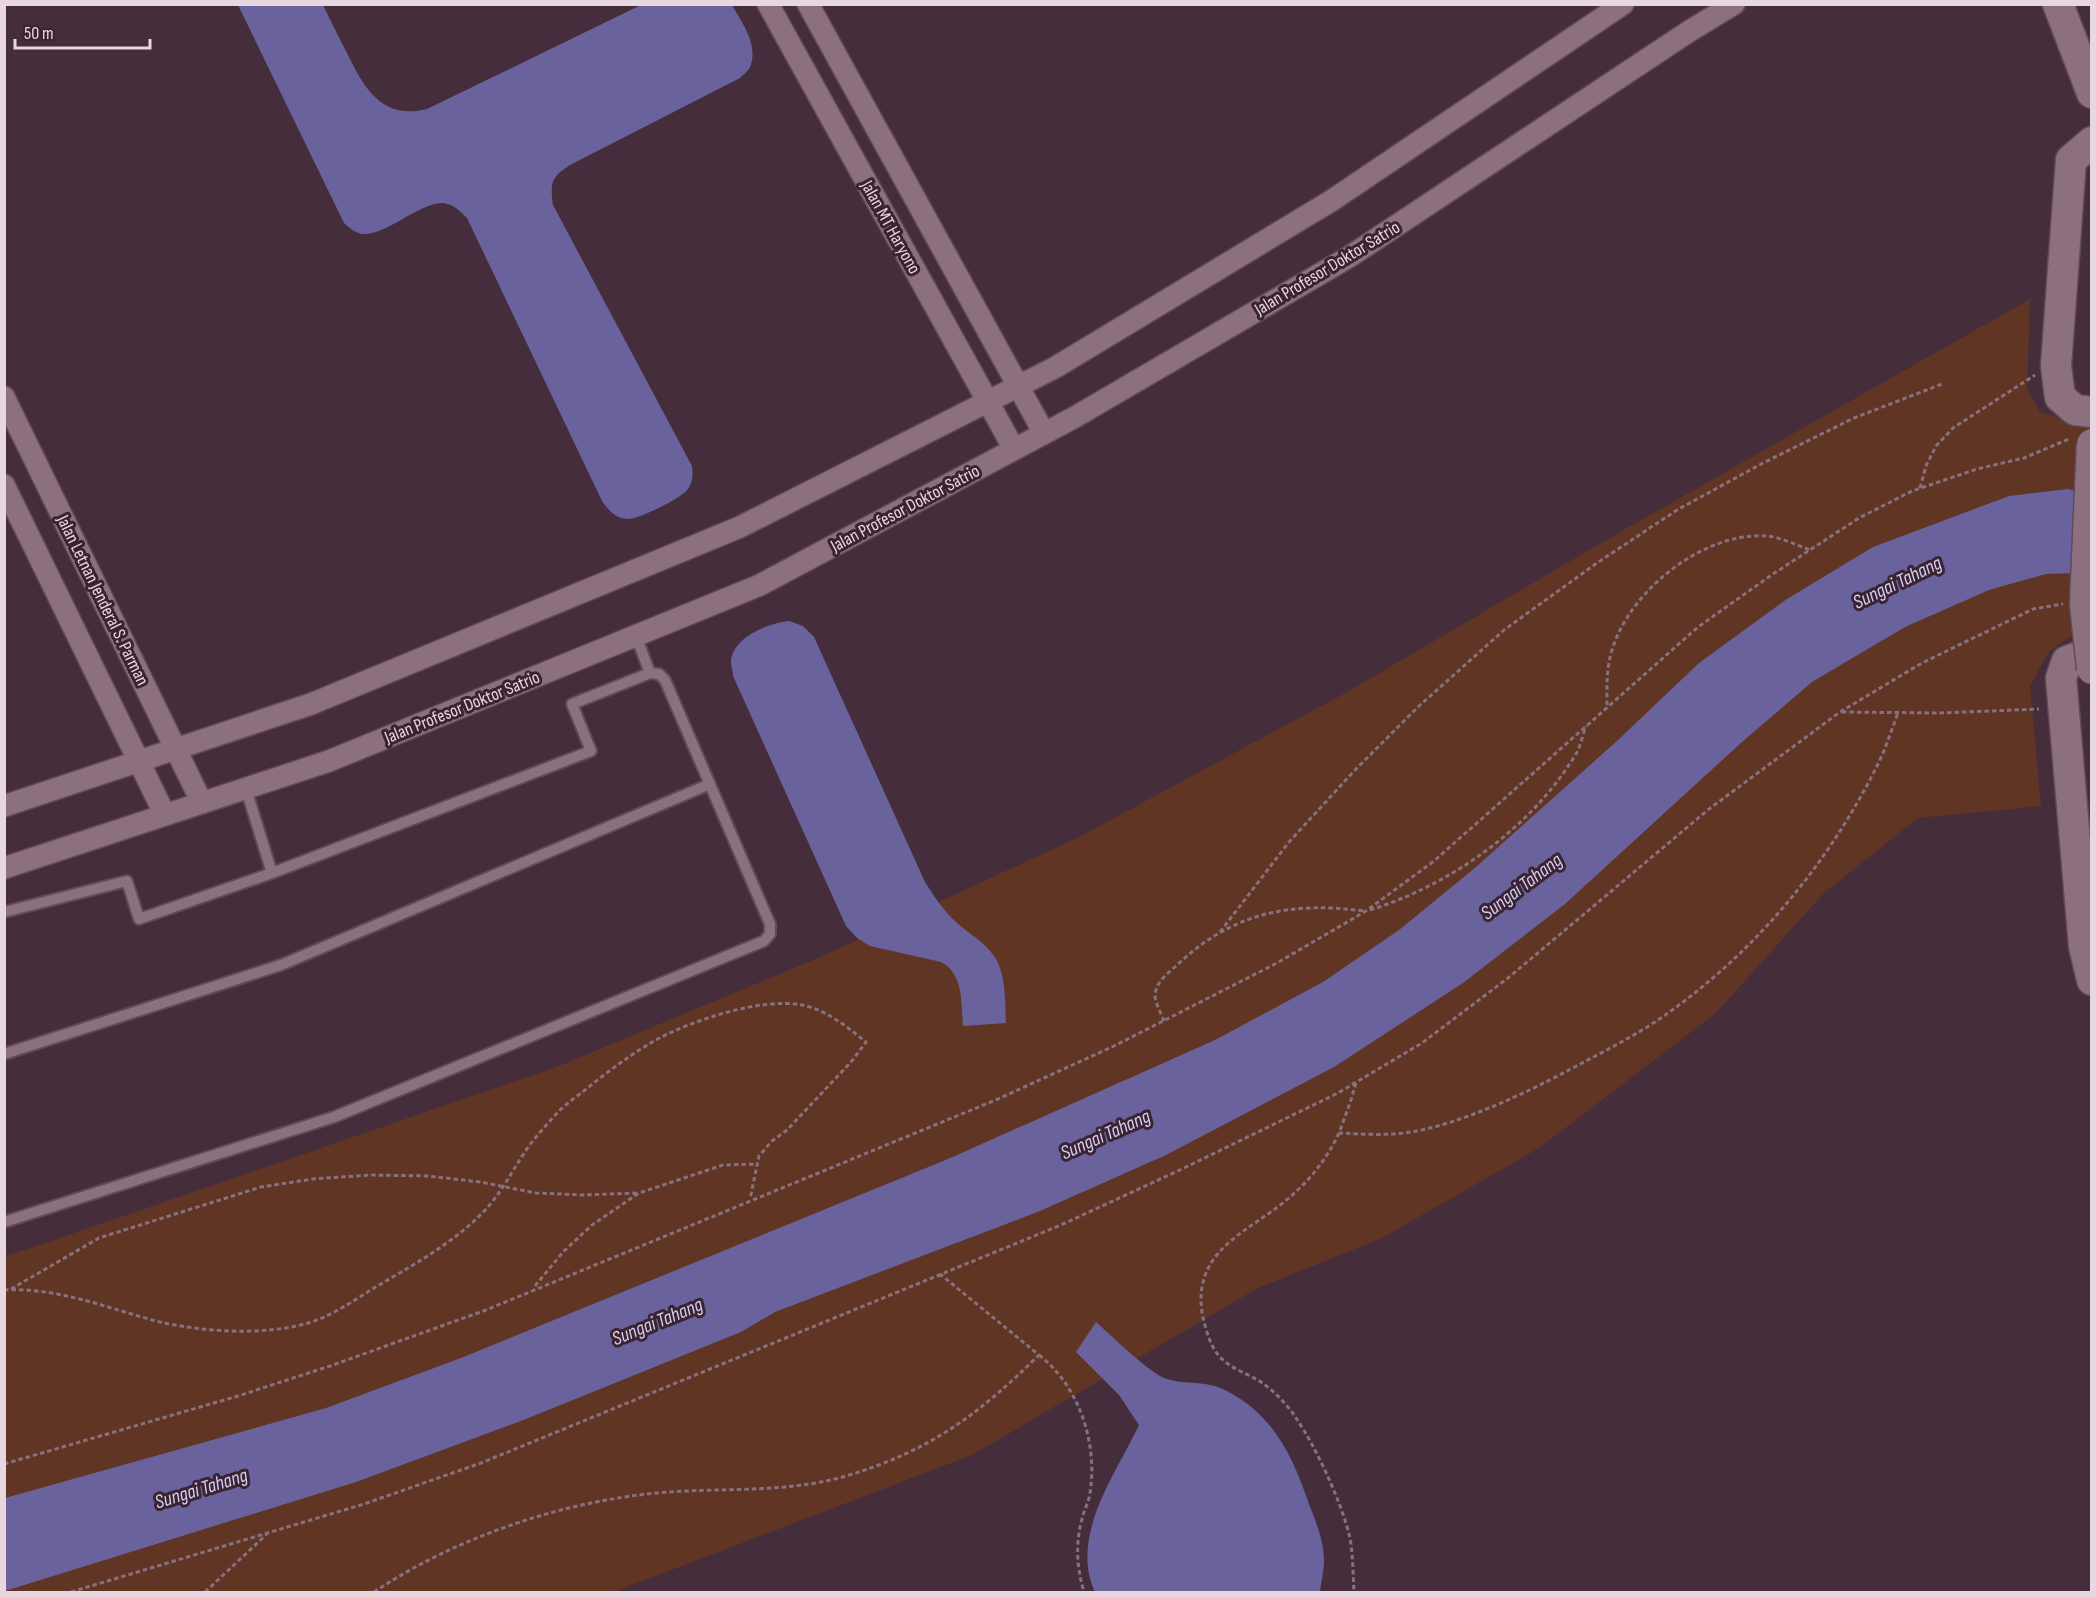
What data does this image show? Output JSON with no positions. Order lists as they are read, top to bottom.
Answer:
{
  "streets": {
    "street": ["Jalan MT Haryono", "Jalan Profesor Doktor Satrio", "Jalan Letnan Jenderal S. Parman"]
  },
  "crossings": [
    ["Jalan MT Haryono", "Jalan Profesor Doktor Satrio"],
    ["Jalan Profesor Doktor Satrio", "Jalan Letnan Jenderal S. Parman"]
  ],
  "water": ["Sungai Tahang"],
  "scale_bar": "50 m"
}
